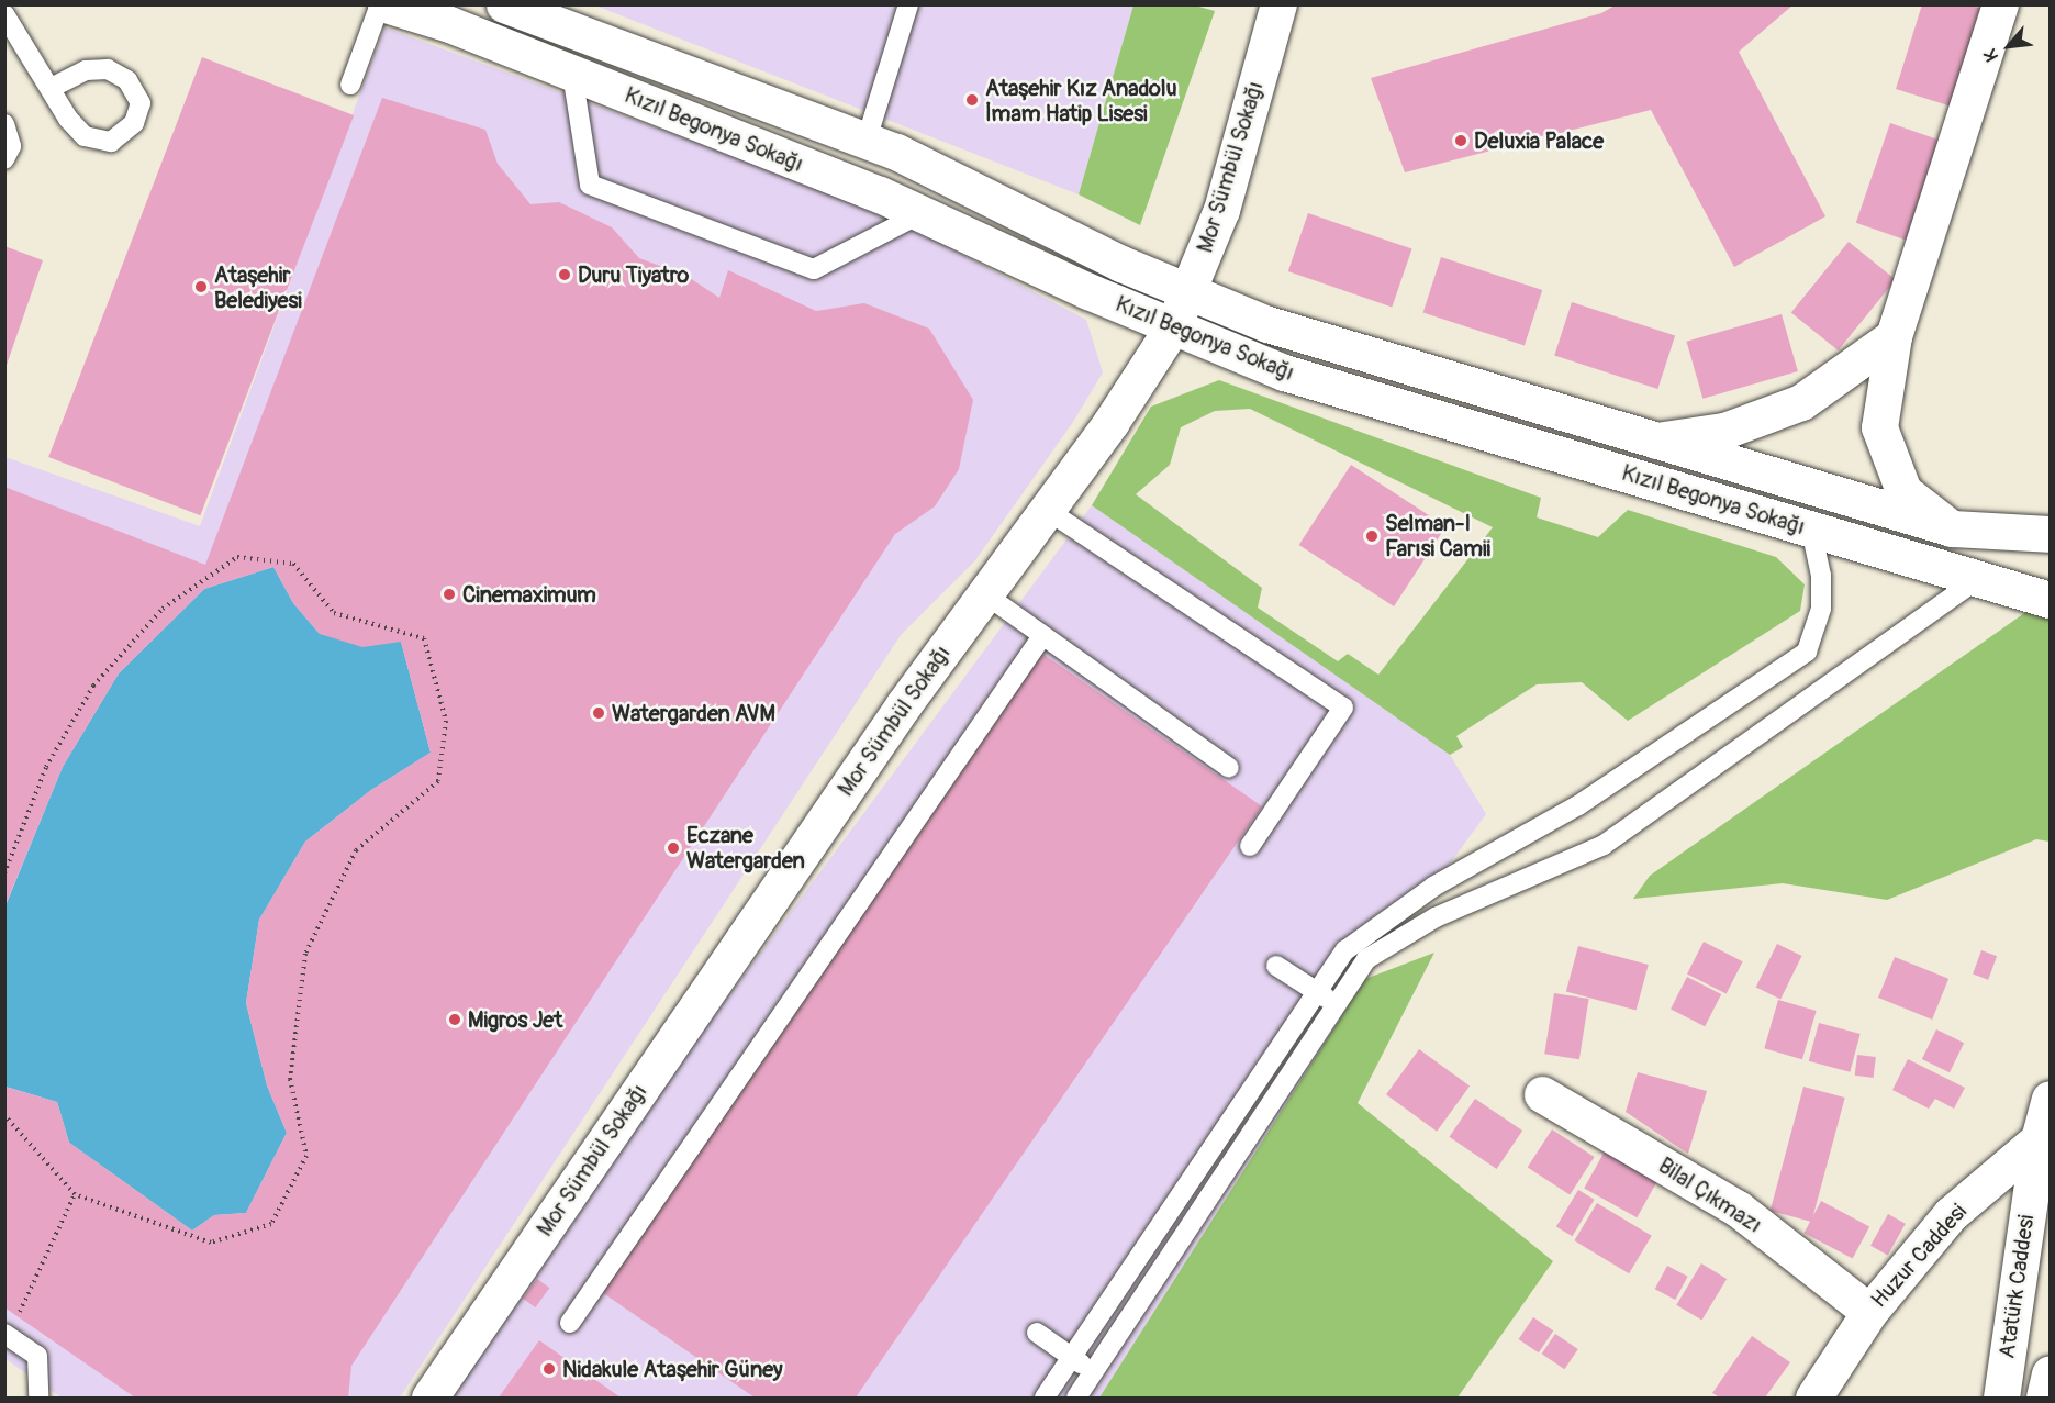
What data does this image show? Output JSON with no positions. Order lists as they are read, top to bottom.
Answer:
{
  "streets": {
    "street": [
      "Kızıl Begonya Sokağı",
      "Mor Sümbül Sokağı",
      "Bilal Çıkmazı",
      "Huzur Caddesi",
      "Atatürk Caddesi"
    ]
  },
  "crossings": [
    ["Kızıl Begonya Sokağı", "Mor Sümbül Sokağı"],
    ["Bilal Çıkmazı", "Huzur Caddesi"],
    ["Huzur Caddesi", "Atatürk Caddesi"]
  ],
  "places": [
    "Ataşehir Kız Anadolu İmam Hatip Lisesi",
    "Deluxia Palace",
    "Duru Tiyatro",
    "Ataşehir Belediyesi",
    "Selman-I Farısi Camii",
    "Cinemaximum",
    "Watergarden AVM",
    "Eczane Watergarden",
    "Migros Jet",
    "Nidakule Ataşehir Güney"
  ],
  "north": "bottom left"
}
